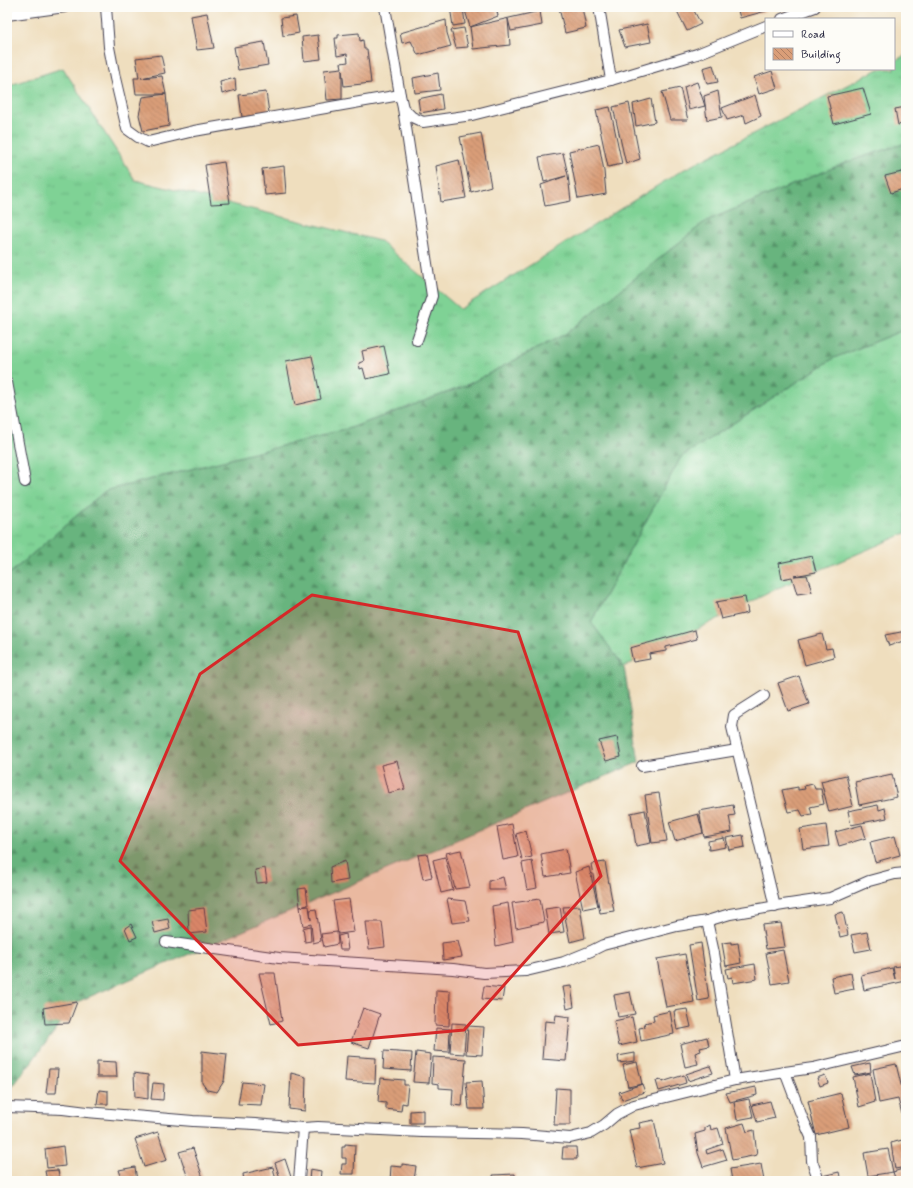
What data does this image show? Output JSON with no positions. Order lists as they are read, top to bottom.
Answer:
{
  "legend": ["Road", "Building"]
}
